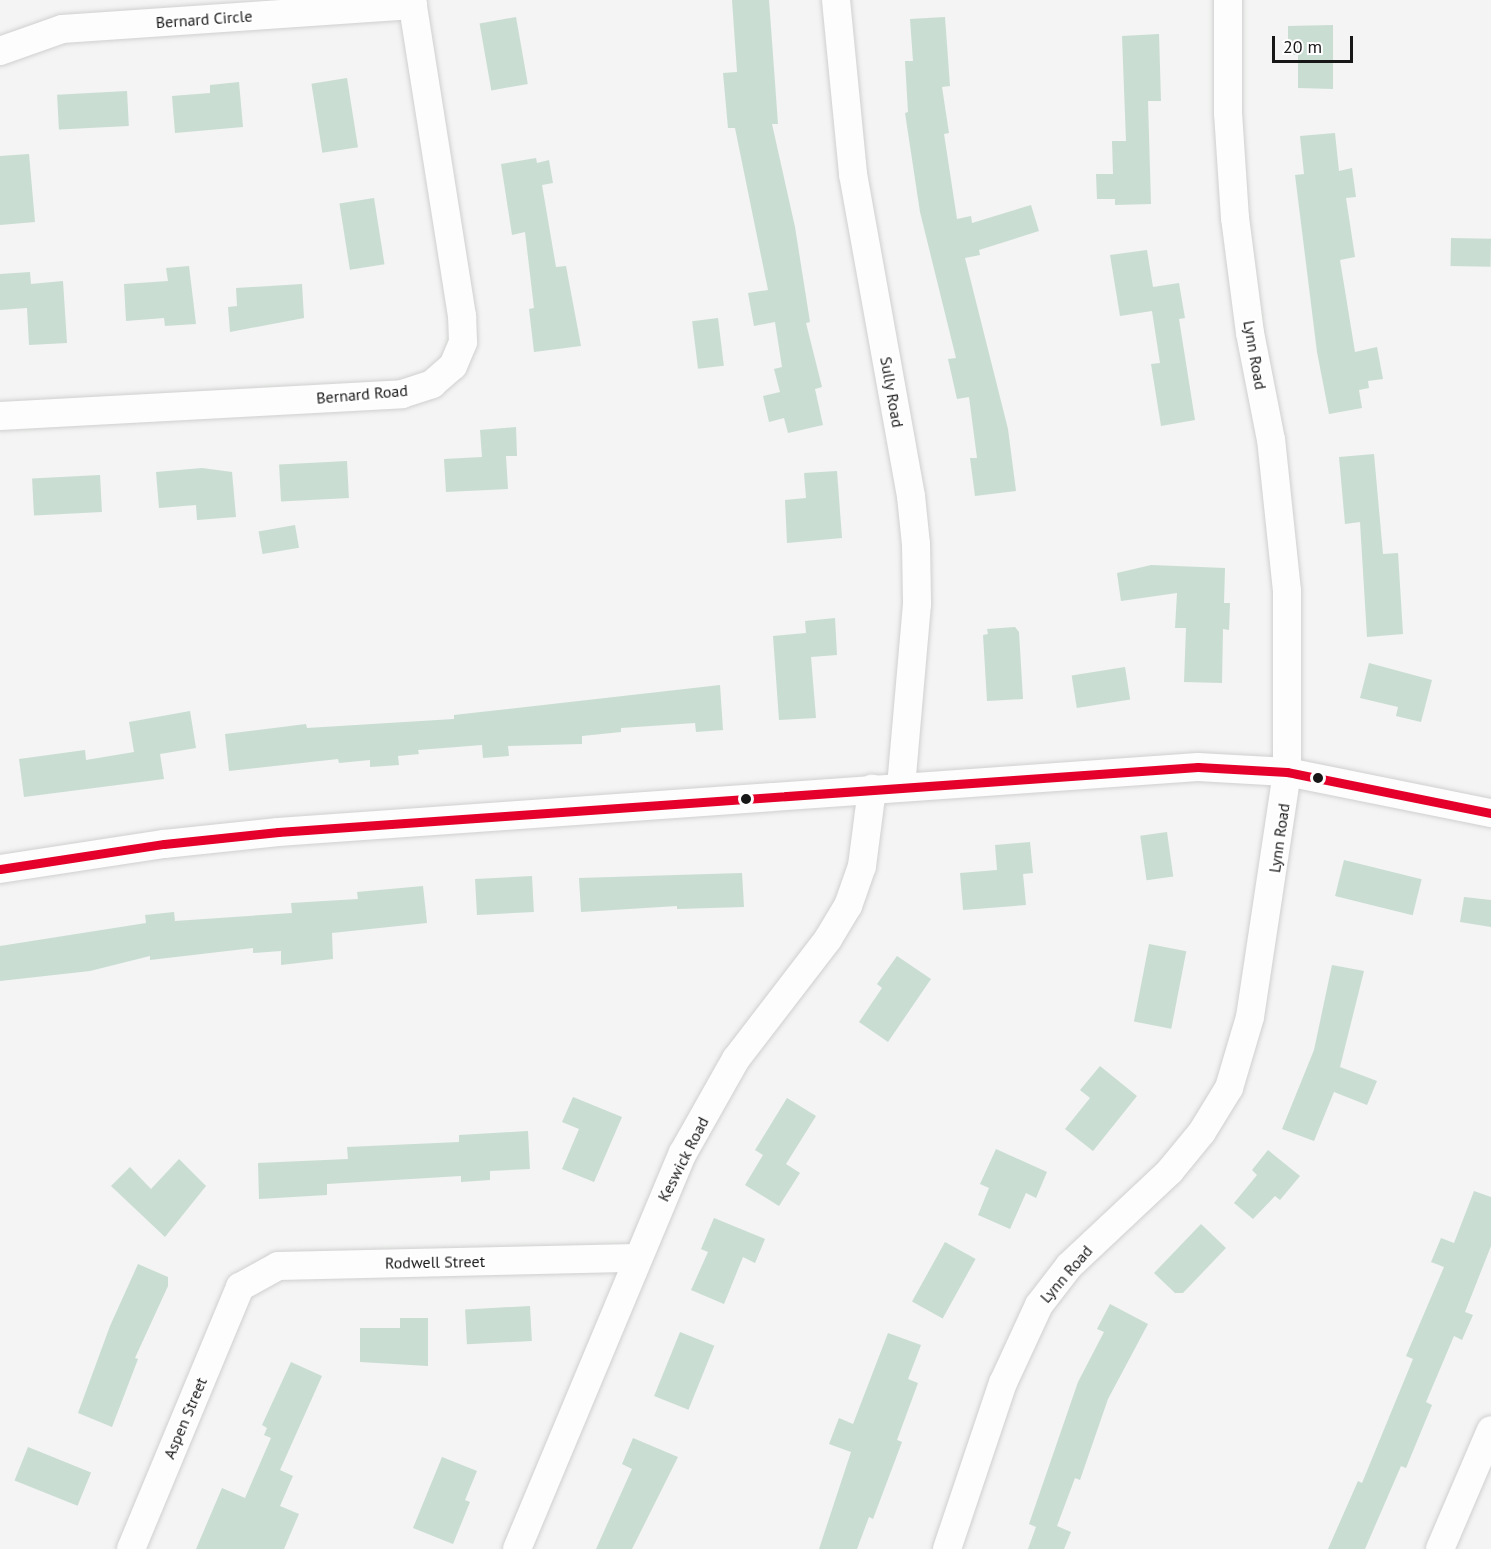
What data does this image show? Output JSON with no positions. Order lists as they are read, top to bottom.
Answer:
{
  "streets": {
    "street": [
      "Bernard Circle",
      "Lynn Road",
      "Sully Road",
      "Bernard Road",
      "Keswick Road",
      "Rodwell Street",
      "Aspen Street"
    ]
  },
  "crossings": [
    ["Bernard Circle", "Bernard Road"],
    ["Keswick Road", "Rodwell Street"],
    ["Rodwell Street", "Aspen Street"]
  ],
  "scale_bar": "20 m"
}
